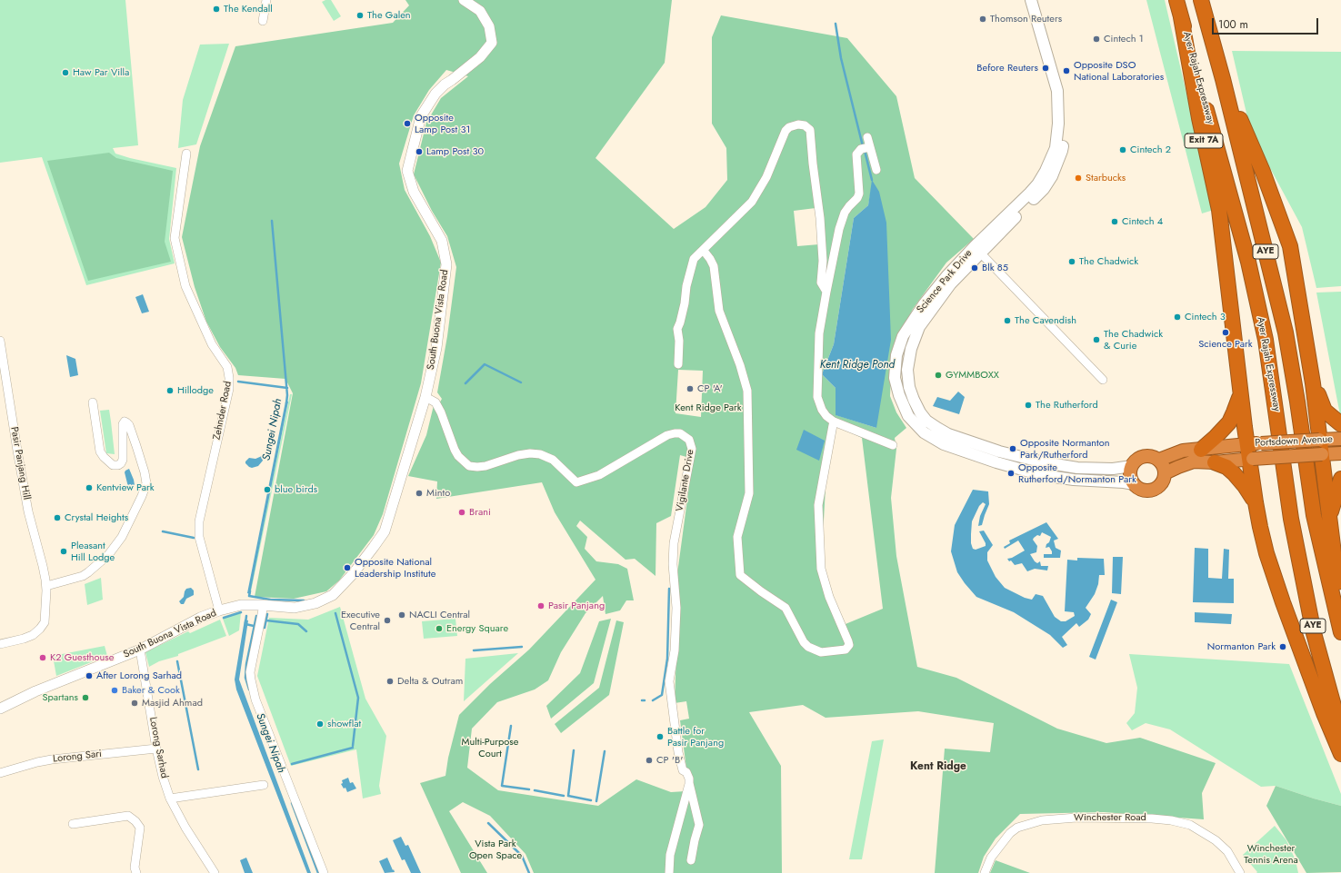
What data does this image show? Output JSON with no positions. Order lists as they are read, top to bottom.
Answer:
{
  "streets": {
    "highway": [
      "Ayer Rajah Expressway",
      "Exit 7A",
      "AYE",
      "Portsdown Avenue"
    ],
    "main road": ["Science Park Drive"],
    "street": [
      "South Buona Vista Road",
      "Zehnder Road",
      "Pasir Panjang Hill",
      "Vigilante Drive",
      "Lorong Sarhad",
      "Lorong Sari",
      "Winchester Road"
    ]
  },
  "crossings": [
    ["Ayer Rajah Expressway", "Exit 7A"],
    ["Exit 7A", "Portsdown Avenue"],
    ["South Buona Vista Road", "Zehnder Road"],
    ["South Buona Vista Road", "Vigilante Drive"],
    ["South Buona Vista Road", "Lorong Sarhad"],
    ["Lorong Sarhad", "Lorong Sari"]
  ],
  "districts": ["Kent Ridge"],
  "water": ["Kent Ridge Pond", "Sungei Nipah"],
  "parks": [
    "Kent Ridge Park",
    "Multi-Purpose Court",
    "Vista Park Open Space",
    "Winchester Tennis Arena"
  ],
  "places": [
    "The Kendall",
    "The Galen",
    "Thomson Reuters",
    "Cintech 1",
    "Before Reuters",
    "Opposite DSO National Laboratories",
    "Haw Par Villa",
    "Opposite Lamp Post 31",
    "Cintech 2",
    "Lamp Post 30",
    "Starbucks",
    "Cintech 4",
    "The Chadwick",
    "Blk 85",
    "Cintech 3",
    "The Cavendish",
    "Science Park",
    "The Chadwick & Curie",
    "GYMMBOXX",
    "CP 'A'",
    "Hillodge",
    "The Rutherford",
    "Opposite Normanton Park/Rutherford",
    "Opposite Rutherford/Normanton Park",
    "Kentview Park",
    "blue birds",
    "Minto",
    "Brani",
    "Crystal Heights",
    "Pleasant Hill Lodge",
    "Opposite National Leadership Institute",
    "Pasir Panjang",
    "NACLI Central",
    "Executive Central",
    "Energy Square",
    "Normanton Park",
    "K2 Guesthouse",
    "After Lorong Sarhad",
    "Delta & Outram",
    "Baker & Cook",
    "Spartans",
    "Masjid Ahmad",
    "showflat",
    "Battle for Pasir Panjang",
    "CP 'B'"
  ],
  "scale_bar": "100 m"
}
